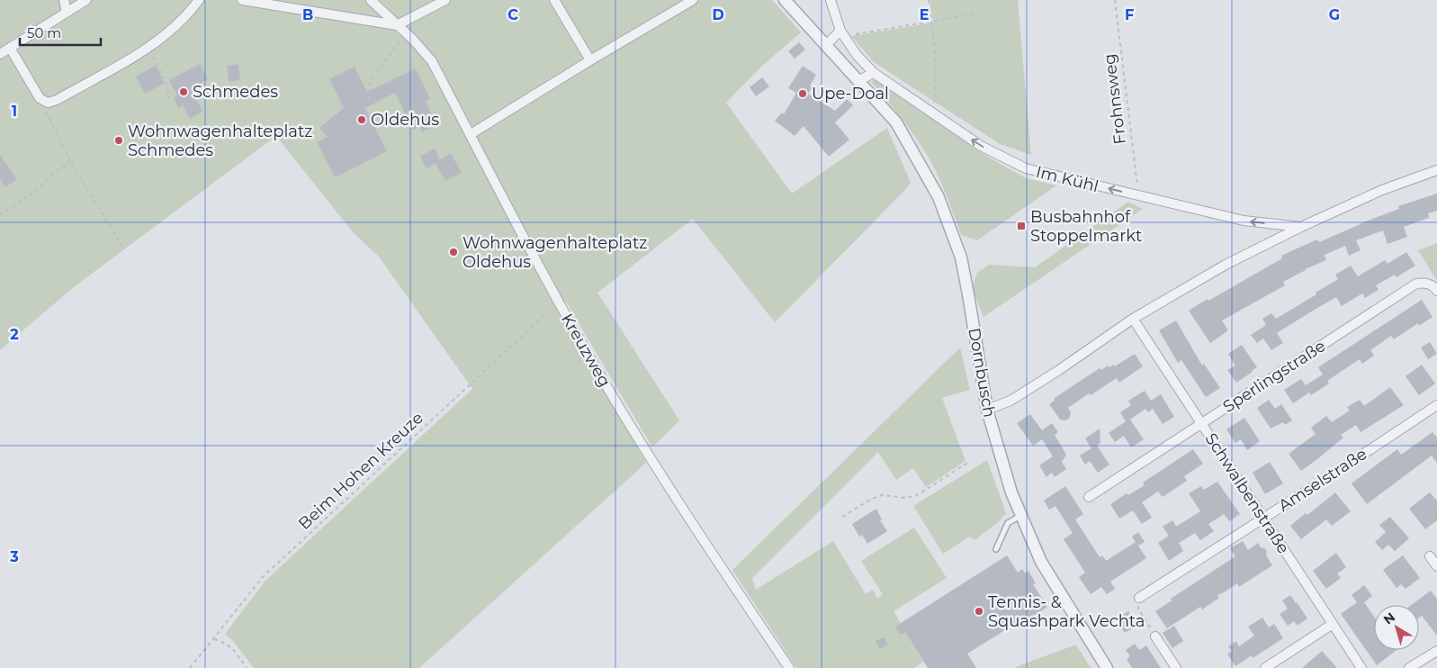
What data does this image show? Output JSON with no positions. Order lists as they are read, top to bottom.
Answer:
{
  "streets": {
    "street": [
      "Im Kühl",
      "Kreuzweg",
      "Dornbusch",
      "Sperlingstraße",
      "Amselstraße",
      "Schwalbenstraße"
    ],
    "path": ["Frohnsweg", "Beim Hohen Kreuze"]
  },
  "crossings": [
    ["Frohnsweg", "Im Kühl"],
    ["Kreuzweg", "Beim Hohen Kreuze"],
    ["Sperlingstraße", "Schwalbenstraße"],
    ["Amselstraße", "Schwalbenstraße"]
  ],
  "one_way": ["Im Kühl"],
  "places": {
    "other": [
      "Schmedes",
      "Upe-Doal",
      "Oldehus",
      "Wohnwagenhalteplatz Schmedes",
      "Wohnwagenhalteplatz Oldehus",
      "Tennis- & Squashpark Vechta"
    ],
    "transit": ["Busbahnhof Stoppelmarkt"]
  },
  "scale_bar": "50 m",
  "north": "top left",
  "grid": {
    "columns": [
      "B",
      "C",
      "D",
      "E",
      "F",
      "G"
    ],
    "rows": ["1", "2", "3"]
  }
}
